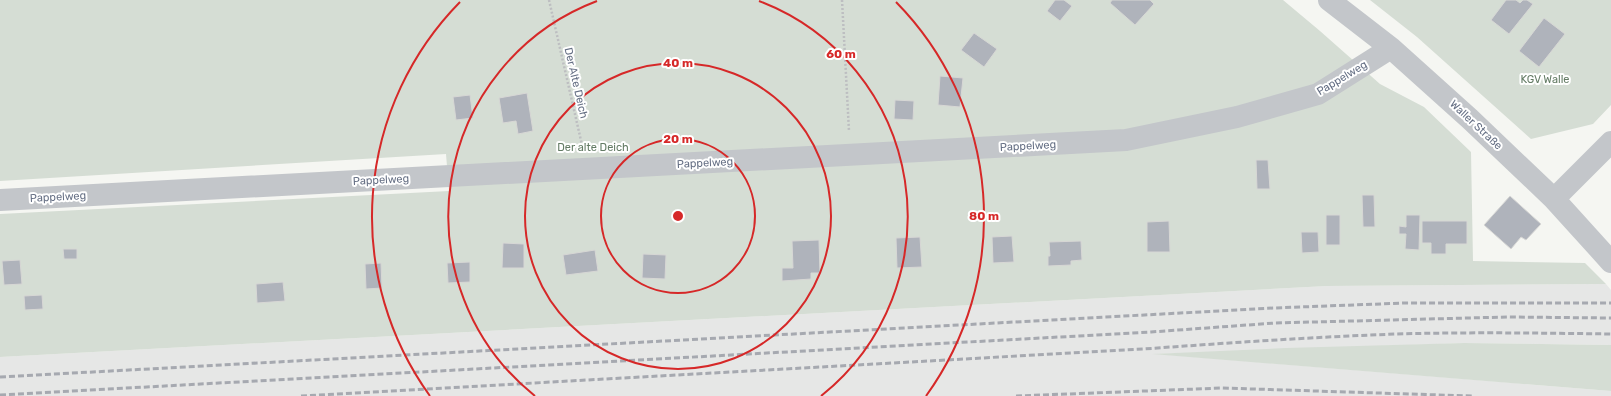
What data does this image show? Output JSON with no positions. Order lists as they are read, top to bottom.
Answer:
{
  "streets": {
    "street": ["Pappelweg", "Waller Straße"],
    "path": ["Der Alte Deich"]
  },
  "crossings": [
    ["Pappelweg", "Der Alte Deich"],
    ["Pappelweg", "Waller Straße"]
  ],
  "parks": ["KGV Walle", "Der alte Deich"],
  "rings": [
    "60 m",
    "40 m",
    "20 m",
    "80 m"
  ]
}
